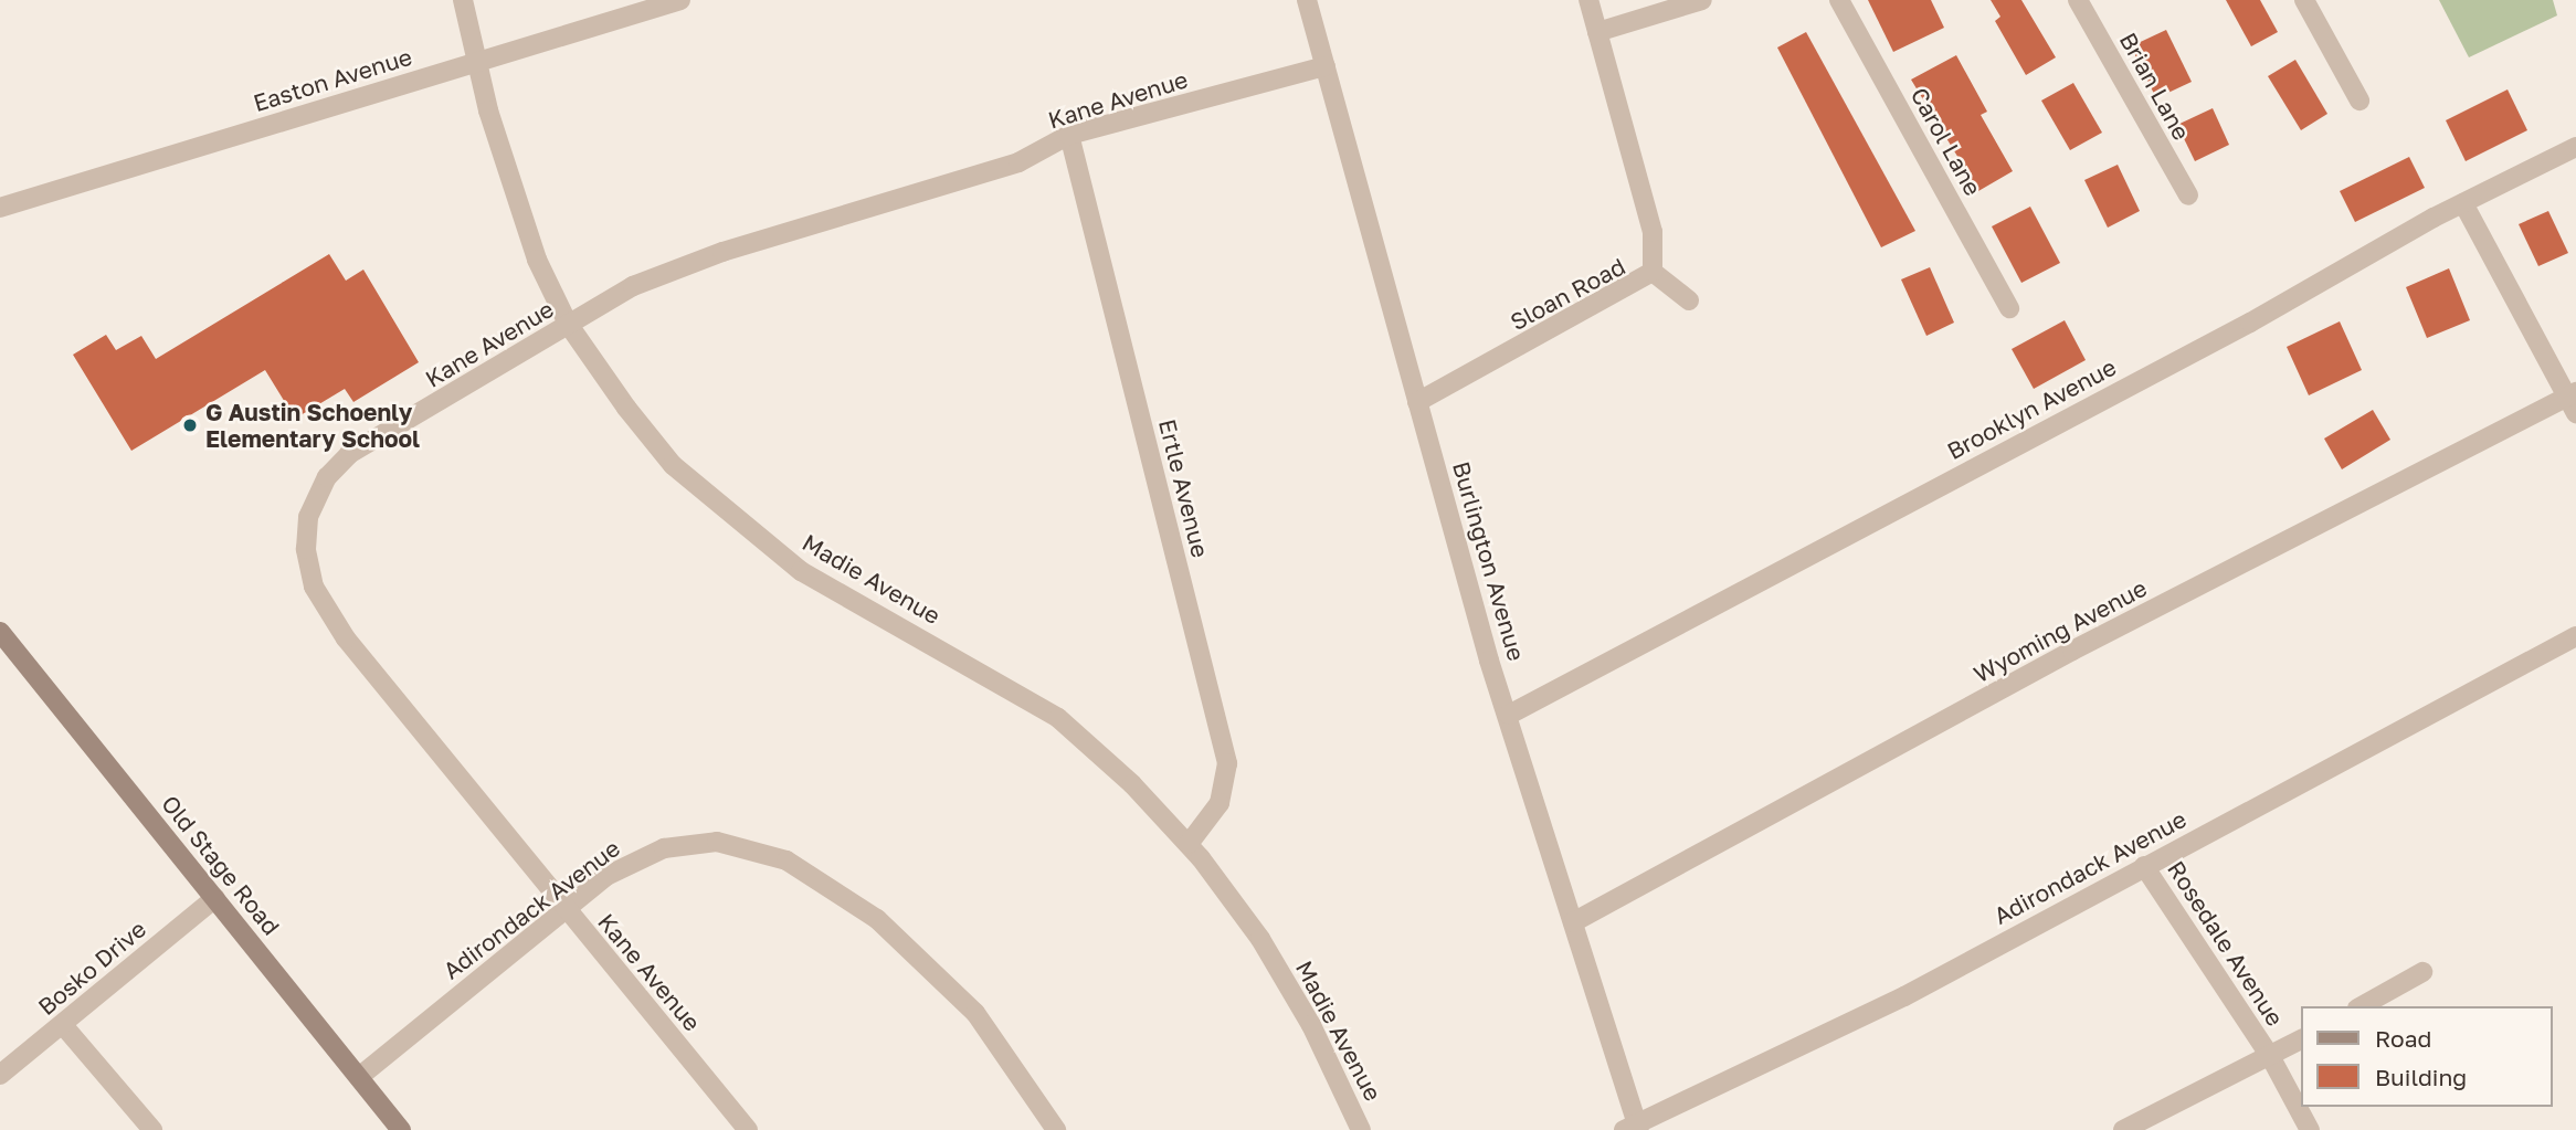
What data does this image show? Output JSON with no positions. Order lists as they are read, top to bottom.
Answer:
{
  "streets": {
    "main road": ["Old Stage Road"],
    "street": [
      "Easton Avenue",
      "Brian Lane",
      "Kane Avenue",
      "Carol Lane",
      "Sloan Road",
      "Brooklyn Avenue",
      "Ertle Avenue",
      "Burlington Avenue",
      "Madie Avenue",
      "Wyoming Avenue",
      "Adirondack Avenue",
      "Rosedale Avenue",
      "Bosko Drive"
    ]
  },
  "crossings": [
    ["Easton Avenue", "Madie Avenue"],
    ["Kane Avenue", "Ertle Avenue"],
    ["Kane Avenue", "Burlington Avenue"],
    ["Kane Avenue", "Madie Avenue"],
    ["Kane Avenue", "Adirondack Avenue"],
    ["Sloan Road", "Burlington Avenue"],
    ["Brooklyn Avenue", "Burlington Avenue"],
    ["Ertle Avenue", "Madie Avenue"],
    ["Burlington Avenue", "Wyoming Avenue"],
    ["Burlington Avenue", "Adirondack Avenue"],
    ["Old Stage Road", "Adirondack Avenue"],
    ["Old Stage Road", "Bosko Drive"],
    ["Adirondack Avenue", "Rosedale Avenue"]
  ],
  "places": ["G Austin Schoenly Elementary School"],
  "legend": ["Road", "Building"]
}
